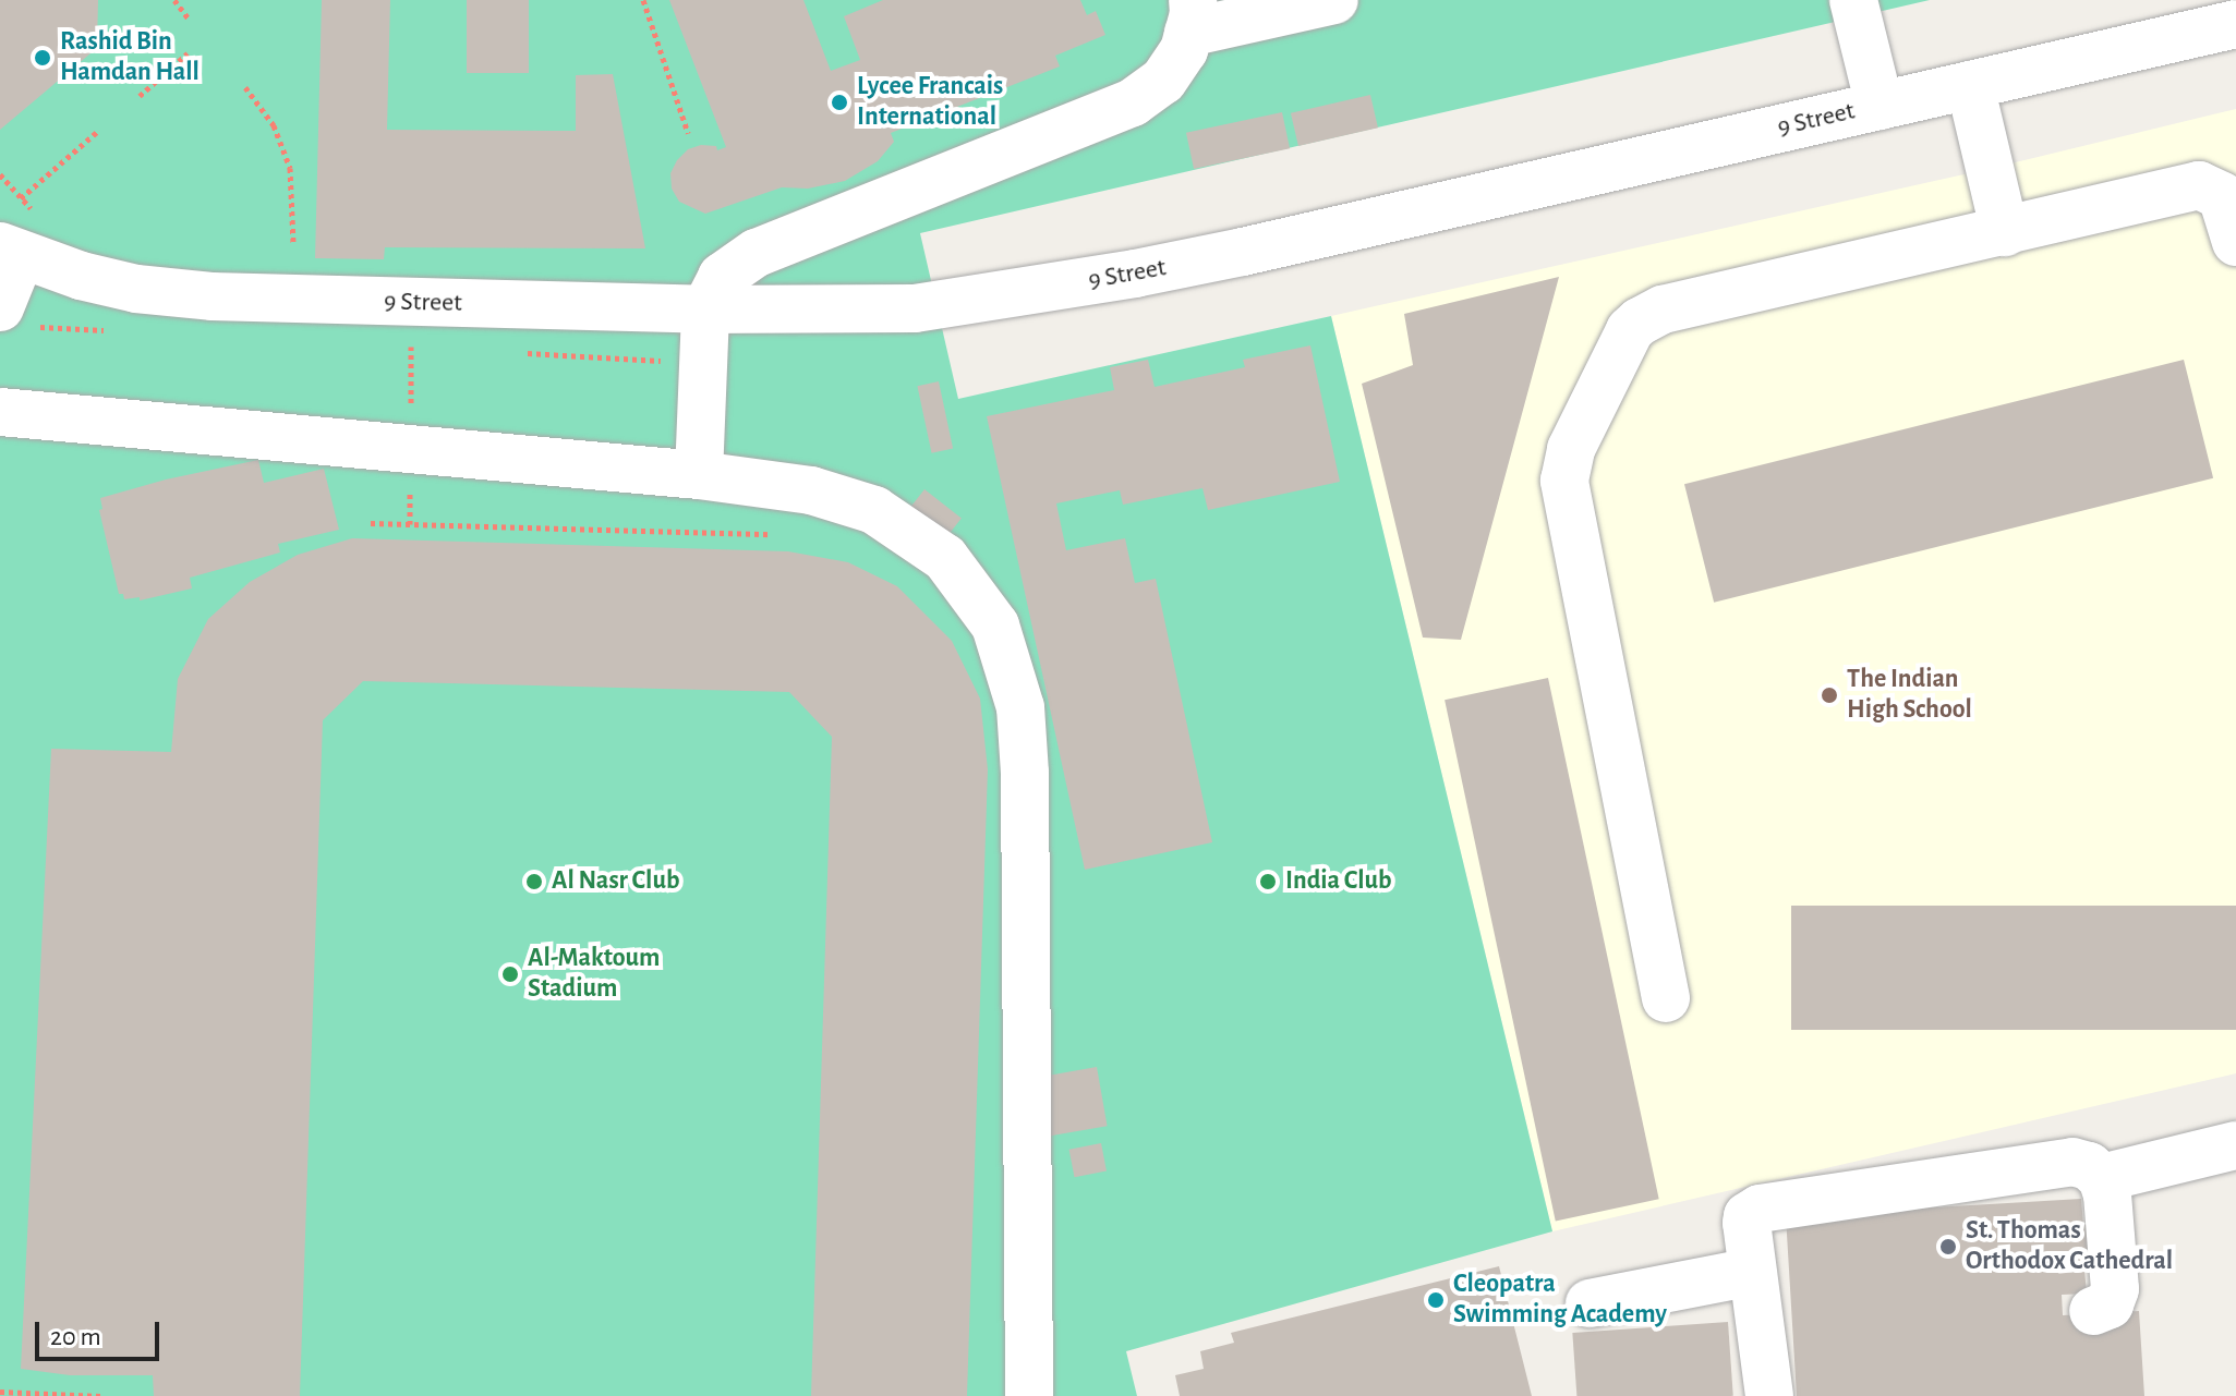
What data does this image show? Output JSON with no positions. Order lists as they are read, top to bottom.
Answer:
{
  "streets": {
    "lane": ["9 Street"]
  },
  "places": [
    "Rashid Bin Hamdan Hall",
    "Lycee Francais International",
    "The Indian High School",
    "Al Nasr Club",
    "India Club",
    "Al-Maktoum Stadium",
    "St. Thomas Orthodox Cathedral",
    "Cleopatra Swimming Academy"
  ],
  "scale_bar": "20 m"
}
